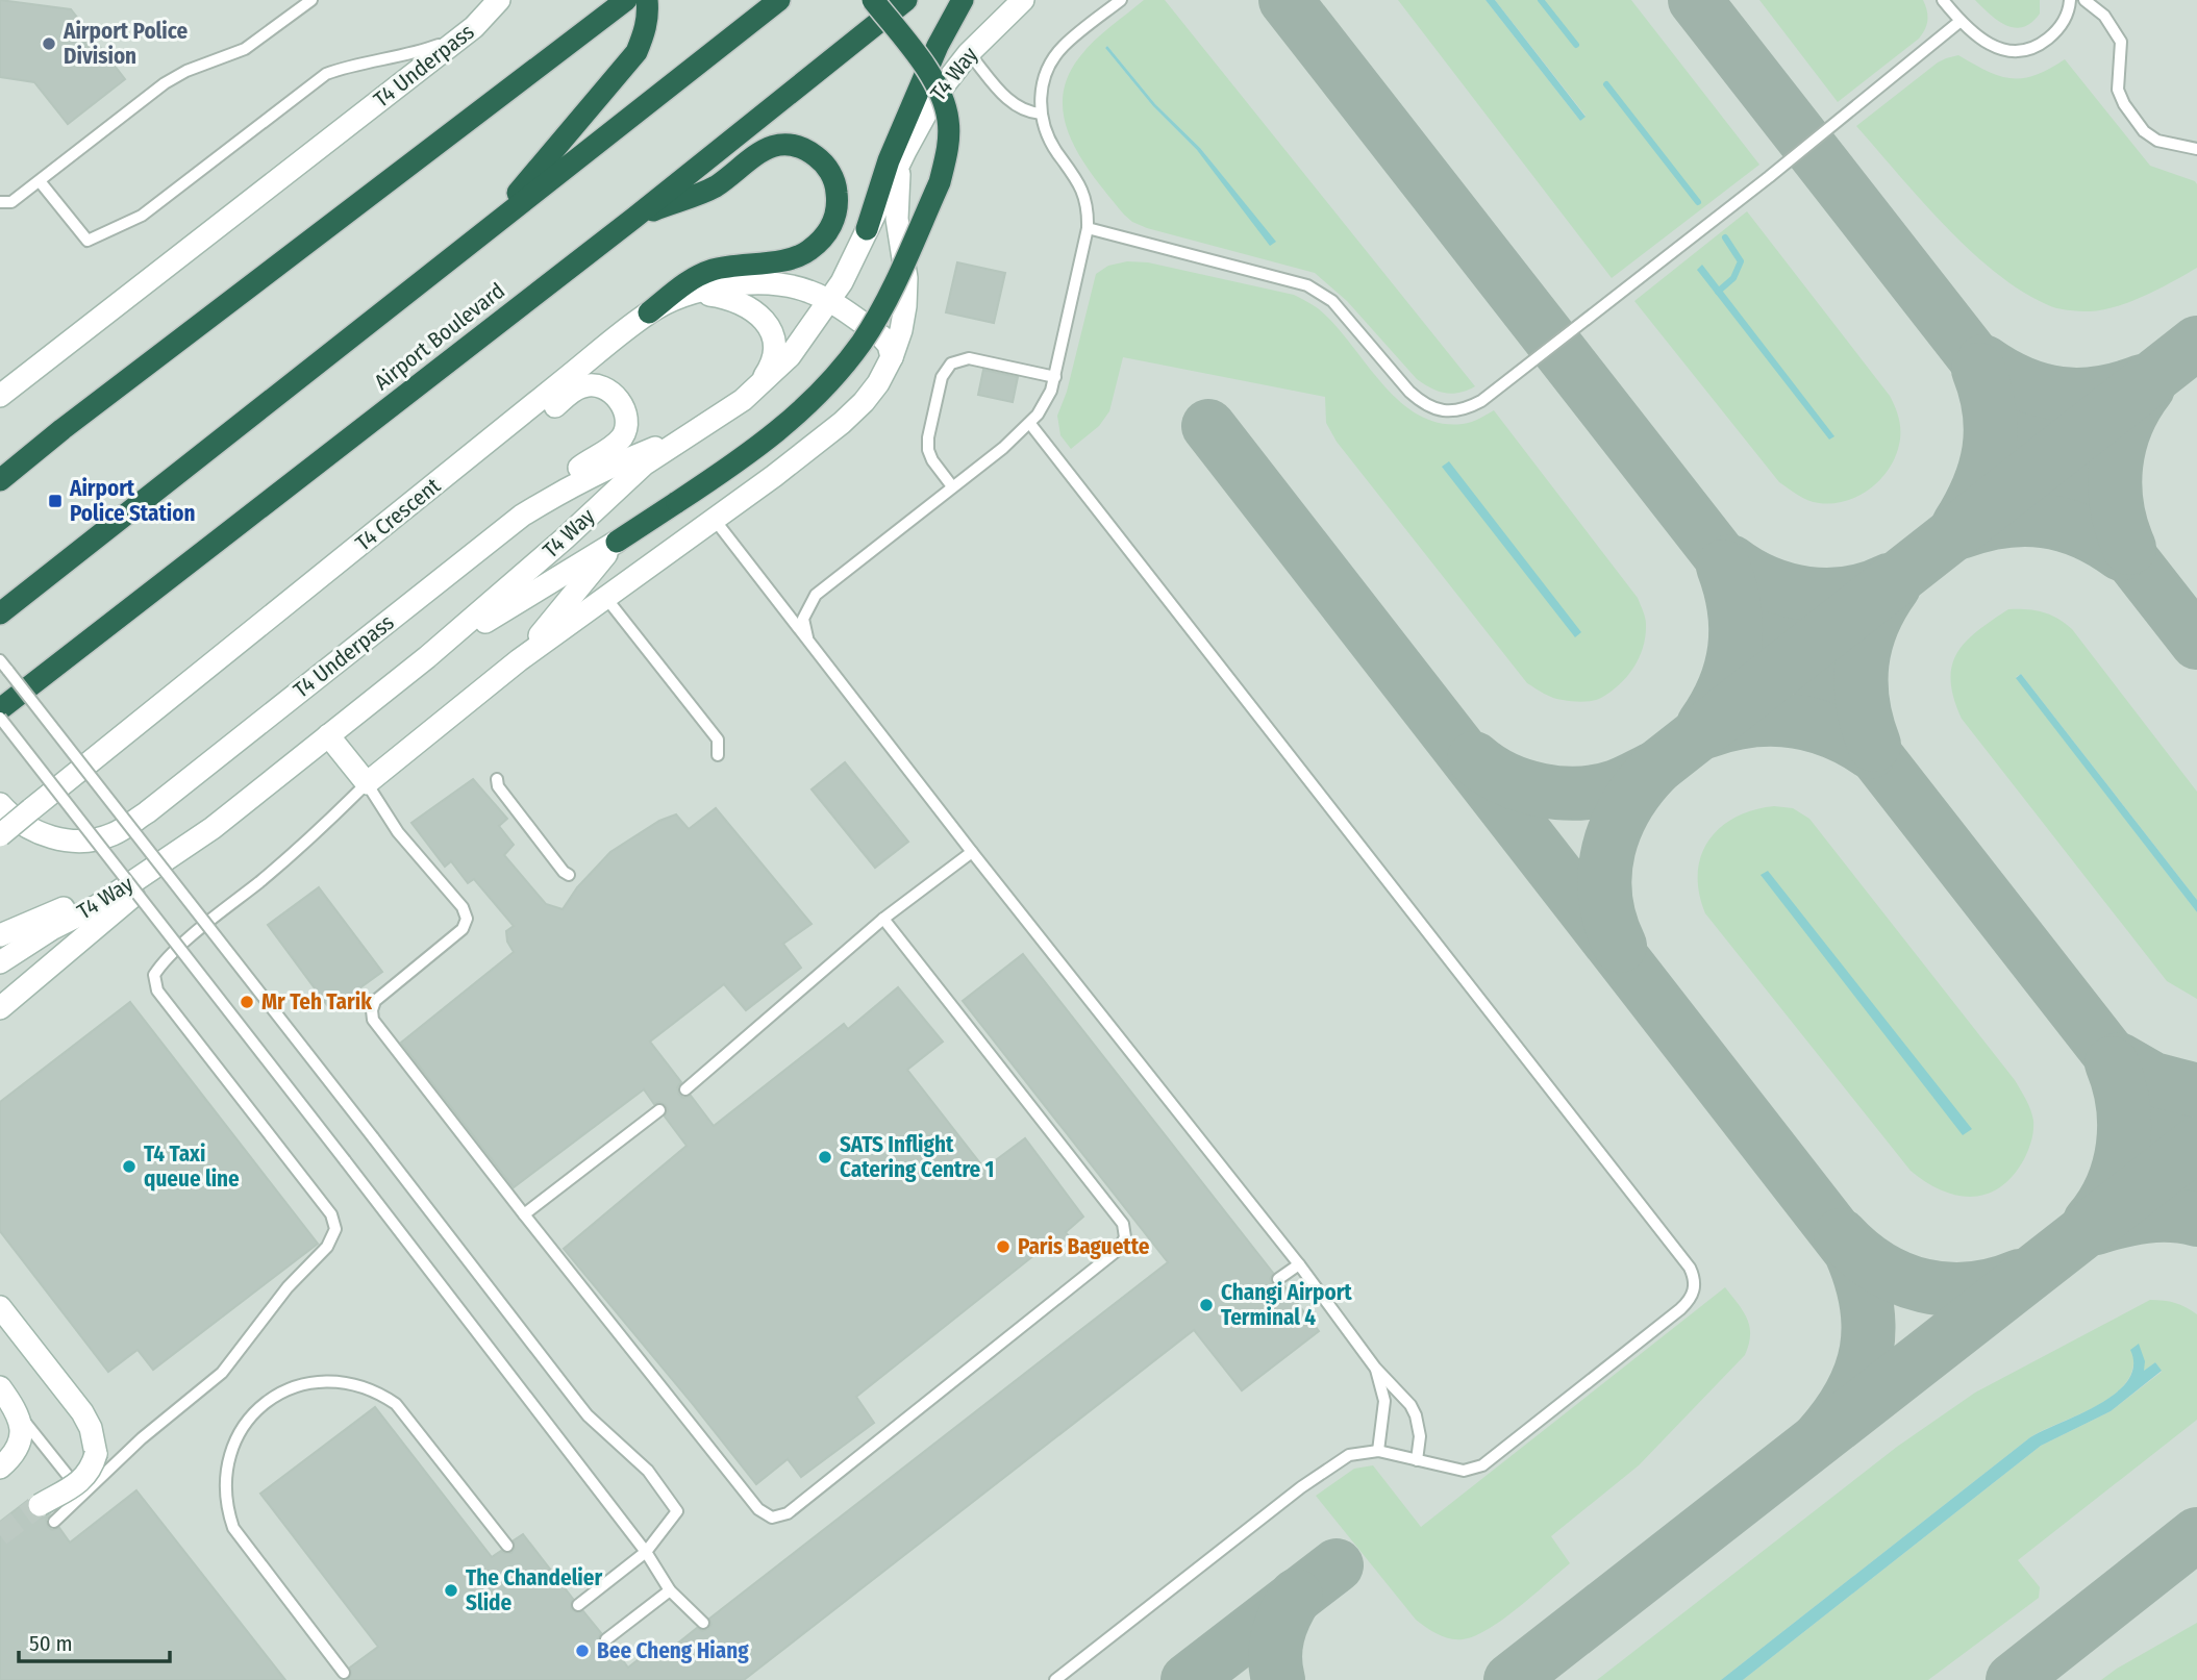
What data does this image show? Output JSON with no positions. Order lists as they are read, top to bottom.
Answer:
{
  "streets": {
    "highway": ["Airport Boulevard"],
    "main road": ["T4 Underpass", "T4 Way", "T4 Crescent"]
  },
  "crossings": [
    ["T4 Underpass", "T4 Way"],
    ["T4 Way", "T4 Crescent"]
  ],
  "places": {
    "other": [
      "Airport Police Division",
      "Mr Teh Tarik",
      "SATS Inflight Catering Centre 1",
      "T4 Taxi queue line",
      "Paris Baguette",
      "Changi Airport Terminal 4",
      "The Chandelier Slide",
      "Bee Cheng Hiang"
    ],
    "transit": ["Airport Police Station"]
  },
  "scale_bar": "50 m"
}
